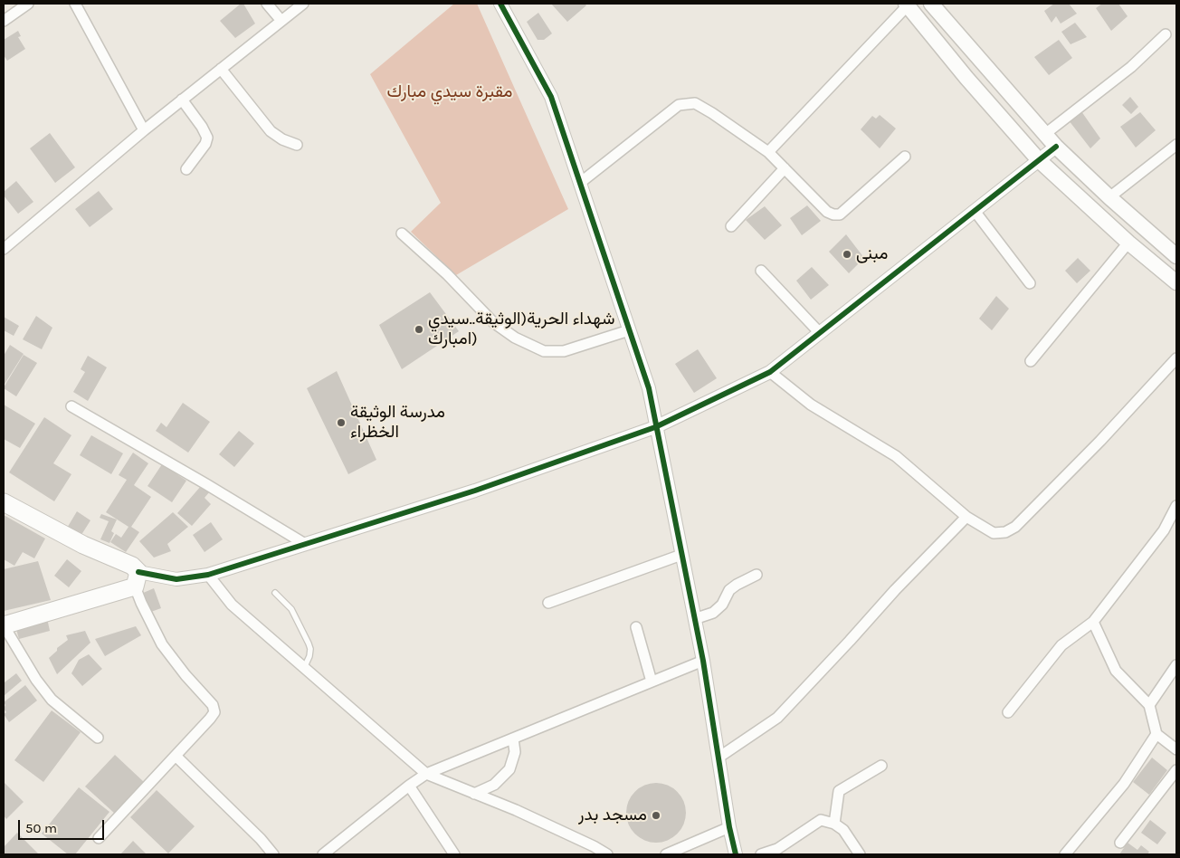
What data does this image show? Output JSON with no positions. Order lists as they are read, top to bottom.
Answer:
{
  "parks": ["مقبرة سيدي مبارك"],
  "places": [
    "مبنى",
    "شهداء الحرية(الوثيقة..سيدي امبارك)",
    "مدرسة الوثيقة الخظراء",
    "مسجد بدر"
  ],
  "scale_bar": "50 m"
}
